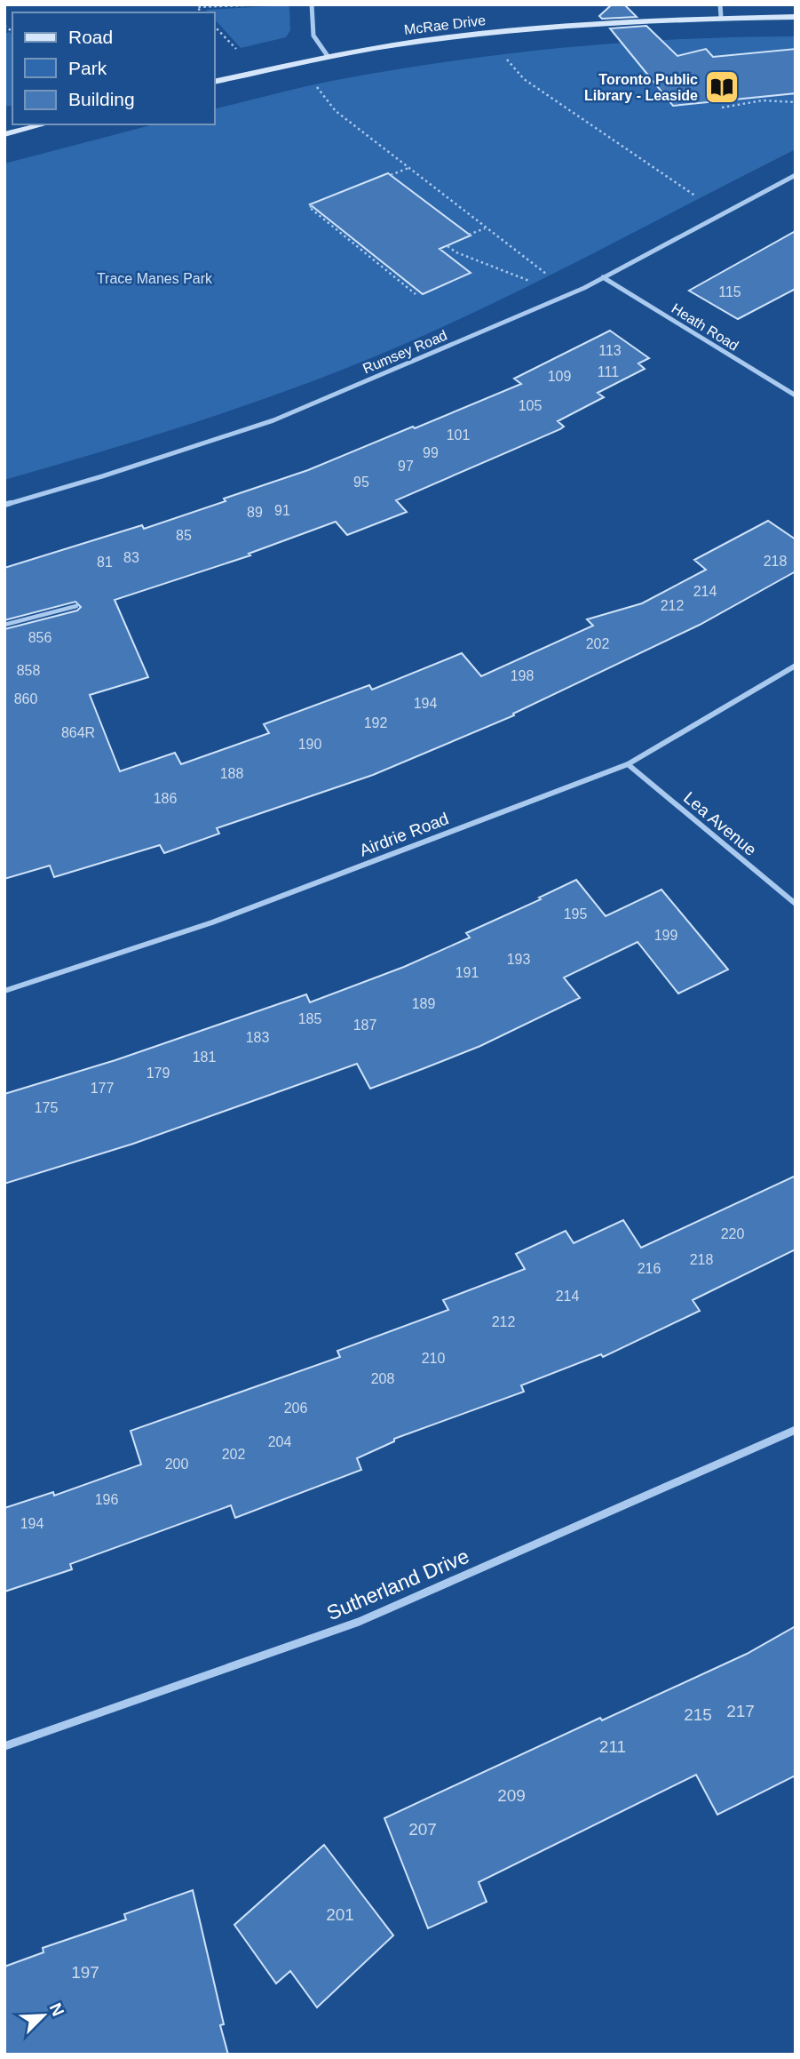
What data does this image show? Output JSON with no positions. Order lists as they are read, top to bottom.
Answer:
{
  "streets": {
    "street": [
      "McRae Drive",
      "Heath Road",
      "Rumsey Road",
      "Lea Avenue",
      "Airdrie Road",
      "Sutherland Drive"
    ]
  },
  "crossings": [
    ["Heath Road", "Rumsey Road"],
    ["Lea Avenue", "Airdrie Road"]
  ],
  "parks": ["Trace Manes Park"],
  "places": {
    "library": ["Toronto Public Library - Leaside"]
  },
  "house_numbers": [
    "115",
    "113",
    "111",
    "109",
    "105",
    "101",
    "99",
    "97",
    "95",
    "91",
    "89",
    "85",
    "83",
    "218",
    "81",
    "214",
    "212",
    "856",
    "202",
    "858",
    "198",
    "860",
    "194",
    "192",
    "864R",
    "190",
    "188",
    "186",
    "195",
    "199",
    "193",
    "191",
    "189",
    "185",
    "187",
    "183",
    "181",
    "179",
    "177",
    "175",
    "220",
    "218",
    "216",
    "214",
    "212",
    "210",
    "208",
    "206",
    "204",
    "202",
    "200",
    "196",
    "194",
    "217",
    "215",
    "211",
    "209",
    "207",
    "201",
    "197"
  ],
  "legend": ["Road", "Park", "Building"],
  "north": "top right"
}
